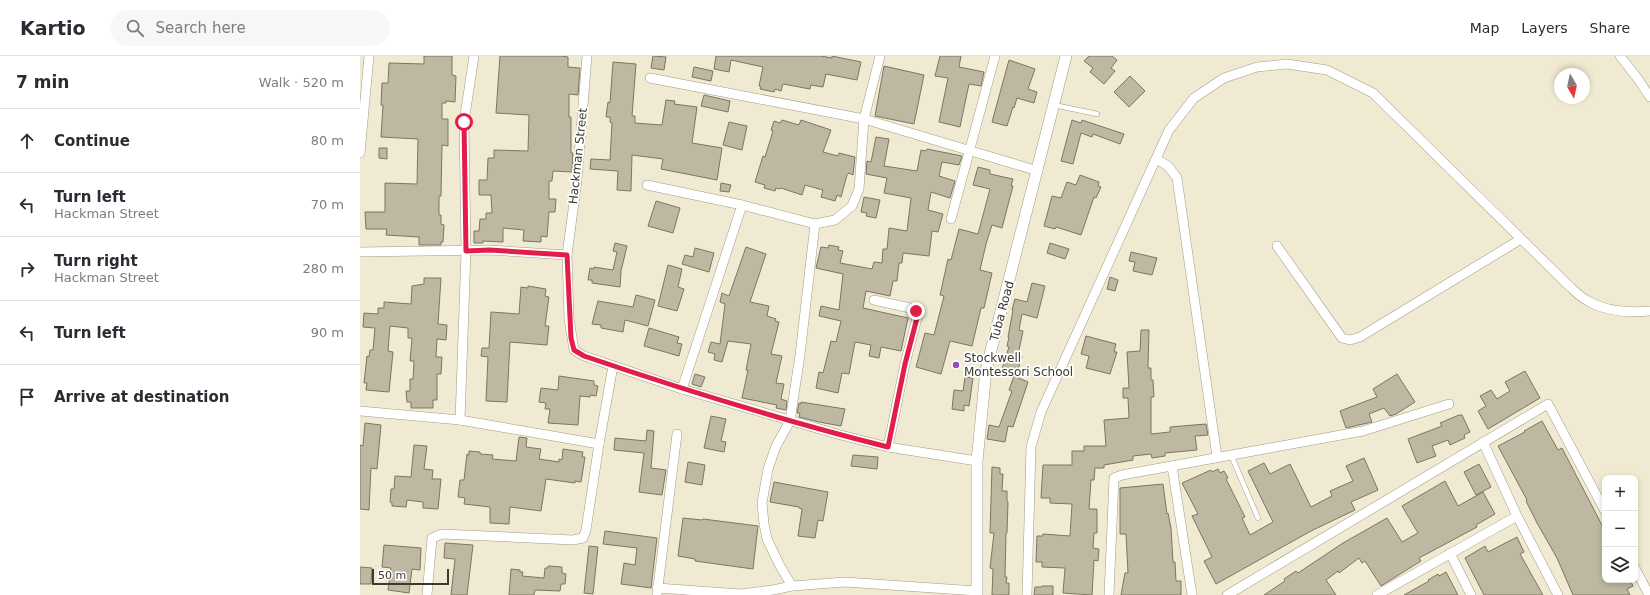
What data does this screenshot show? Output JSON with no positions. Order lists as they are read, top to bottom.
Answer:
{
  "streets": {
    "street": ["Hackman Street", "Tuba Road"]
  },
  "crossings": [
    ["Hackman Street", "Tuba Road"]
  ],
  "places": ["Stockwell Montessori School"],
  "scale_bar": "50 m",
  "north": "bottom",
  "page": {
    "header": "Kartio",
    "search": "Search here",
    "nav": ["Map", "Layers", "Share"],
    "heading": ["7 min", "Walk · 520 m"],
    "list": [
      ["Continue", "80 m"],
      ["Turn left", "Hackman Street", "70 m"],
      ["Turn right", "Hackman Street", "280 m"],
      ["Turn left", "90 m"],
      "Arrive at destination"
    ],
    "map_buttons": ["+", "−"],
    "scale": "50 m"
  }
}
